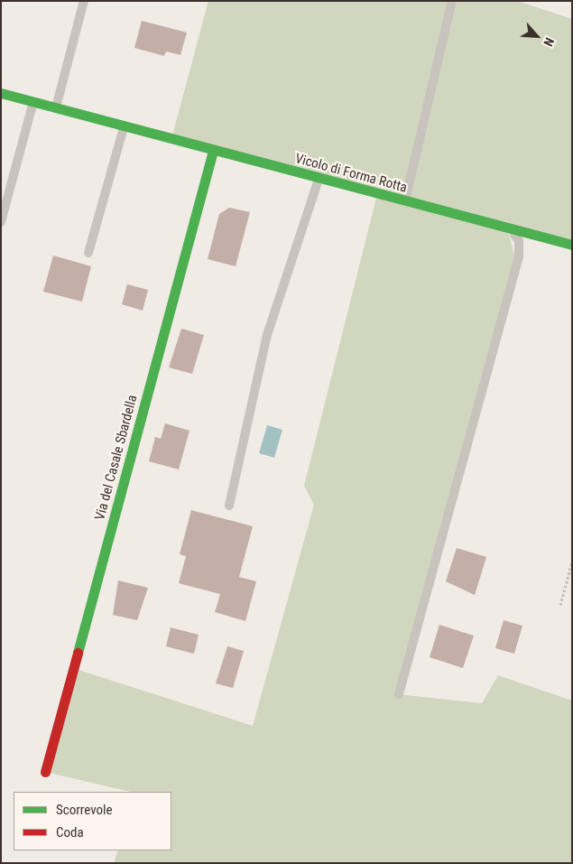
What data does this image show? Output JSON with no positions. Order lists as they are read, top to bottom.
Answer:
{
  "streets": {
    "street": ["Vicolo di Forma Rotta", "Via del Casale Sbardella"]
  },
  "crossings": [
    ["Vicolo di Forma Rotta", "Via del Casale Sbardella"]
  ],
  "legend": ["Scorrevole", "Coda"],
  "north": "bottom right"
}
